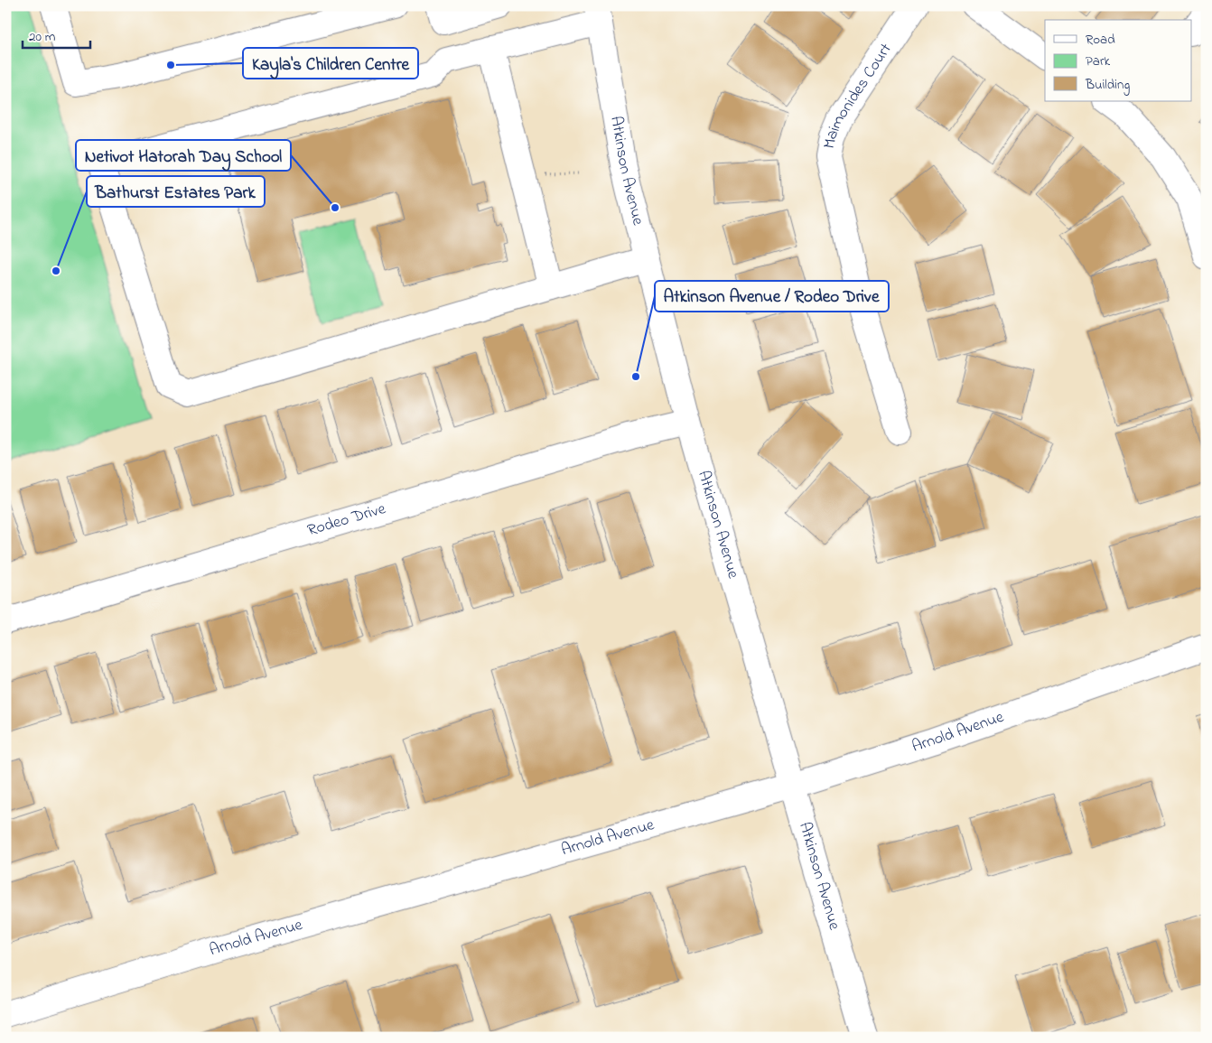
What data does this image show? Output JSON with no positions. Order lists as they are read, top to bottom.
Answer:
{
  "streets": {
    "street": [
      "Maimonides Court",
      "Atkinson Avenue",
      "Rodeo Drive",
      "Arnold Avenue"
    ]
  },
  "crossings": [
    ["Atkinson Avenue", "Rodeo Drive"],
    ["Atkinson Avenue", "Arnold Avenue"]
  ],
  "places": [
    "Kayla's Children Centre",
    "Netivot Hatorah Day School",
    "Bathurst Estates Park",
    "Atkinson Avenue / Rodeo Drive"
  ],
  "legend": ["Road", "Park", "Building"],
  "scale_bar": "20 m"
}
